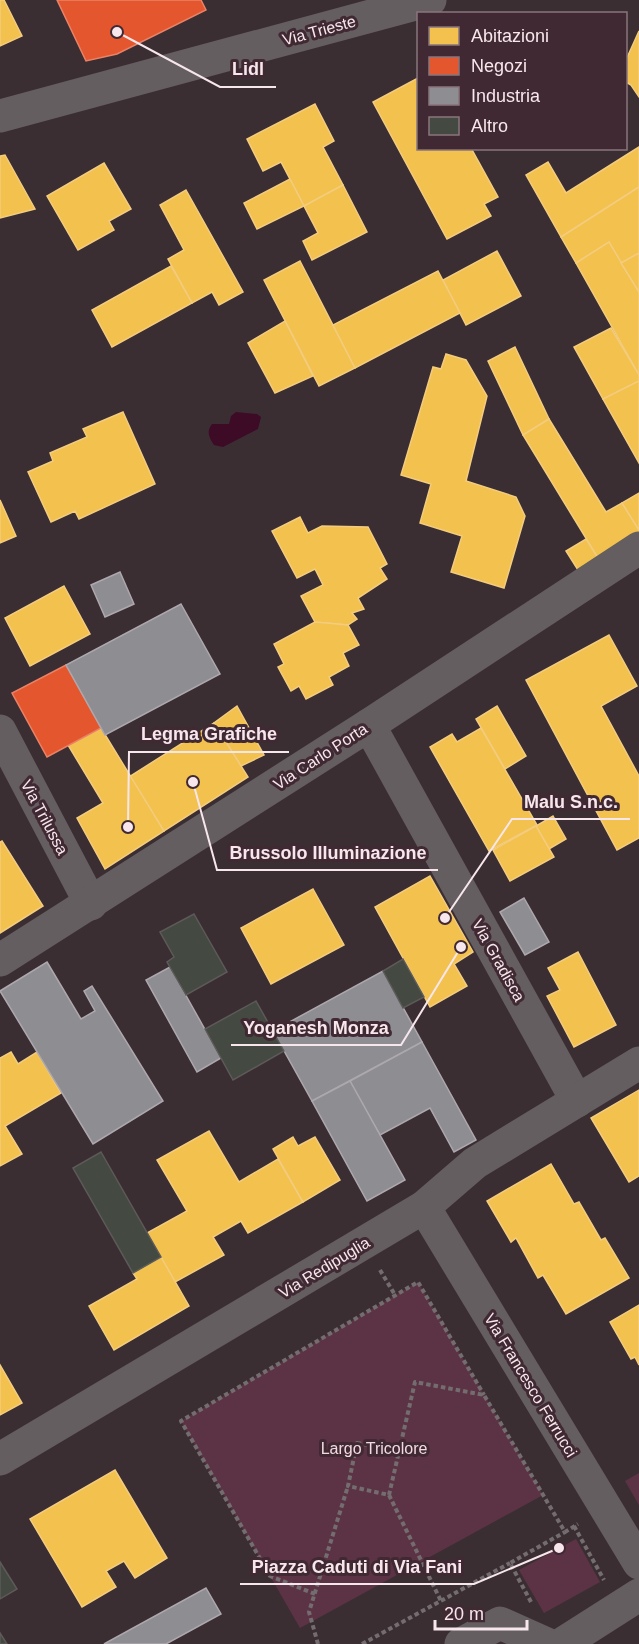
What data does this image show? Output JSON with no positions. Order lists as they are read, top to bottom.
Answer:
{
  "streets": {
    "street": [
      "Via Trieste",
      "Via Carlo Porta",
      "Via Trilussa",
      "Via Gradisca",
      "Via Redipuglia",
      "Via Francesco Ferrucci"
    ]
  },
  "crossings": [
    ["Via Carlo Porta", "Via Trilussa"],
    ["Via Carlo Porta", "Via Gradisca"],
    ["Via Gradisca", "Via Redipuglia"],
    ["Via Redipuglia", "Via Francesco Ferrucci"]
  ],
  "parks": ["Largo Tricolore"],
  "places": [
    "Lidl",
    "Brussolo Illuminazione",
    "Legma Grafiche",
    "Malu S.n.c.",
    "Yoganesh Monza",
    "Piazza Caduti di Via Fani"
  ],
  "legend": [
    "Abitazioni",
    "Negozi",
    "Industria",
    "Altro"
  ],
  "scale_bar": "20 m"
}
